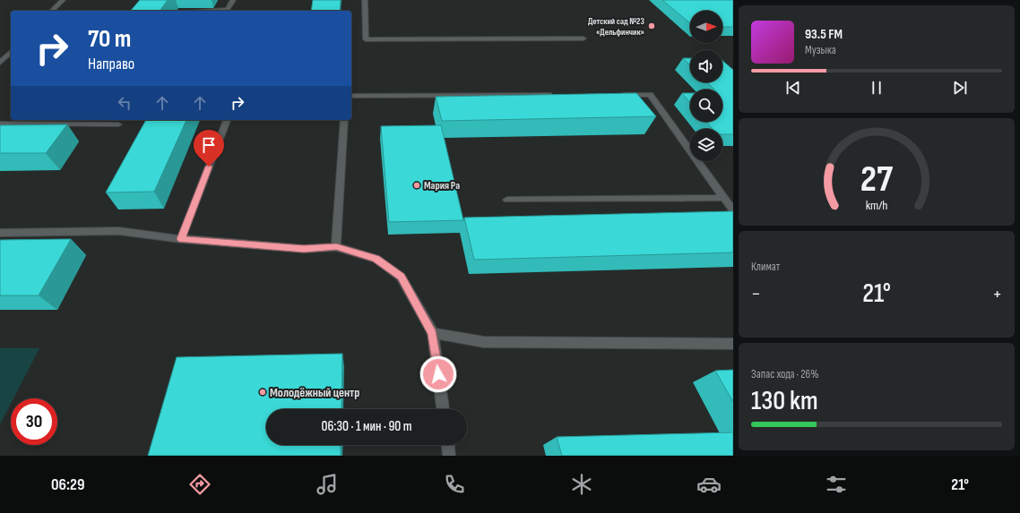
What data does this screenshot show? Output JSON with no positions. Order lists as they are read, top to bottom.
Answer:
{
  "places": ["Детский сад №23 «Дельфинчик»", "Мария Ра", "Молодёжный центр"],
  "north": "right",
  "page": {
    "turn": ["70 m", "Направо"],
    "song": ["93.5 FM", "Музыка"],
    "tile": [
      "Климат",
      ["Запас хода · 26%", "130 km"]
    ],
    "heat": ["−", "21°", "+"],
    "limit": "30",
    "trip": "06:30 · 1 мин · 90 m",
    "tabs": ["06:29", "21°"],
    "gauge": ["27", "km/h"]
  }
}
